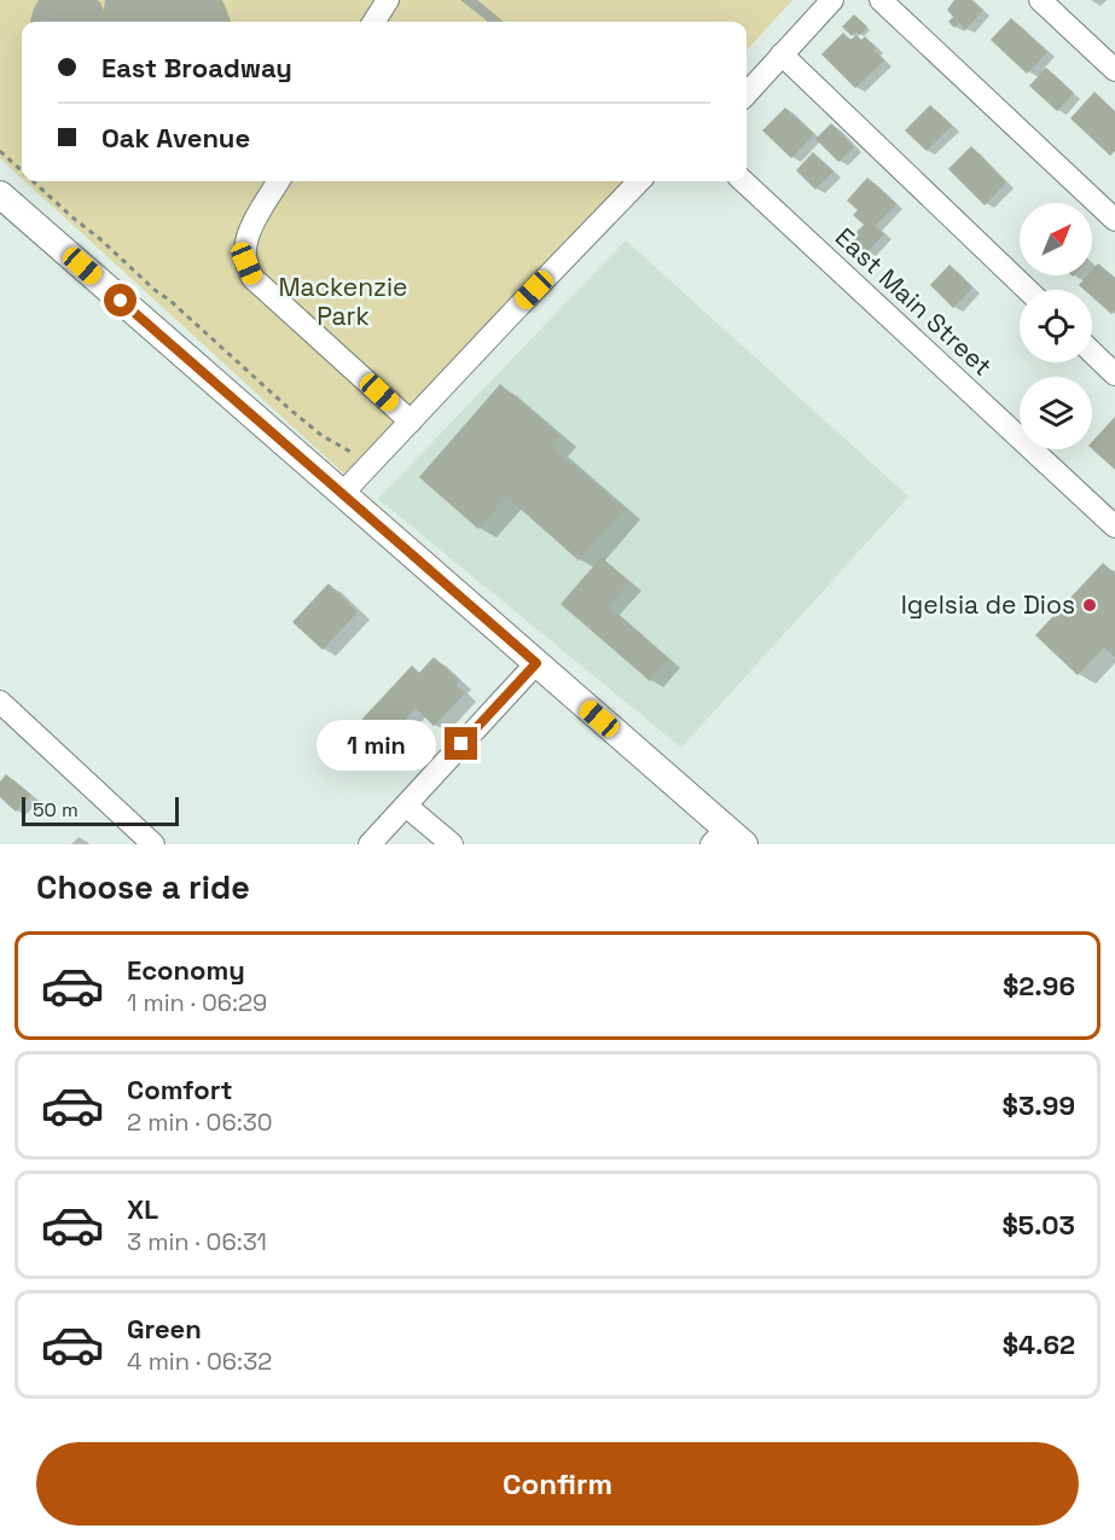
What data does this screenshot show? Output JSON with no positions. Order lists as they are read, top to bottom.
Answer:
{
  "streets": {
    "street": ["East Main Street"]
  },
  "parks": ["Mackenzie Park"],
  "places": ["Igelsia de Dios"],
  "scale_bar": "50 m",
  "north": "top right",
  "page": {
    "banner": ["East Broadway", "Oak Avenue"],
    "bubble": "1 min",
    "scale": "50 m",
    "heading": "Choose a ride",
    "list": [
      {
        "name": "Economy",
        "note": "1 min · 06:29",
        "value": "$2.96"
      },
      {
        "name": "Comfort",
        "note": "2 min · 06:30",
        "value": "$3.99"
      },
      {
        "name": "XL",
        "note": "3 min · 06:31",
        "value": "$5.03"
      },
      {
        "name": "Green",
        "note": "4 min · 06:32",
        "value": "$4.62"
      }
    ],
    "buttons": "Confirm"
  }
}
